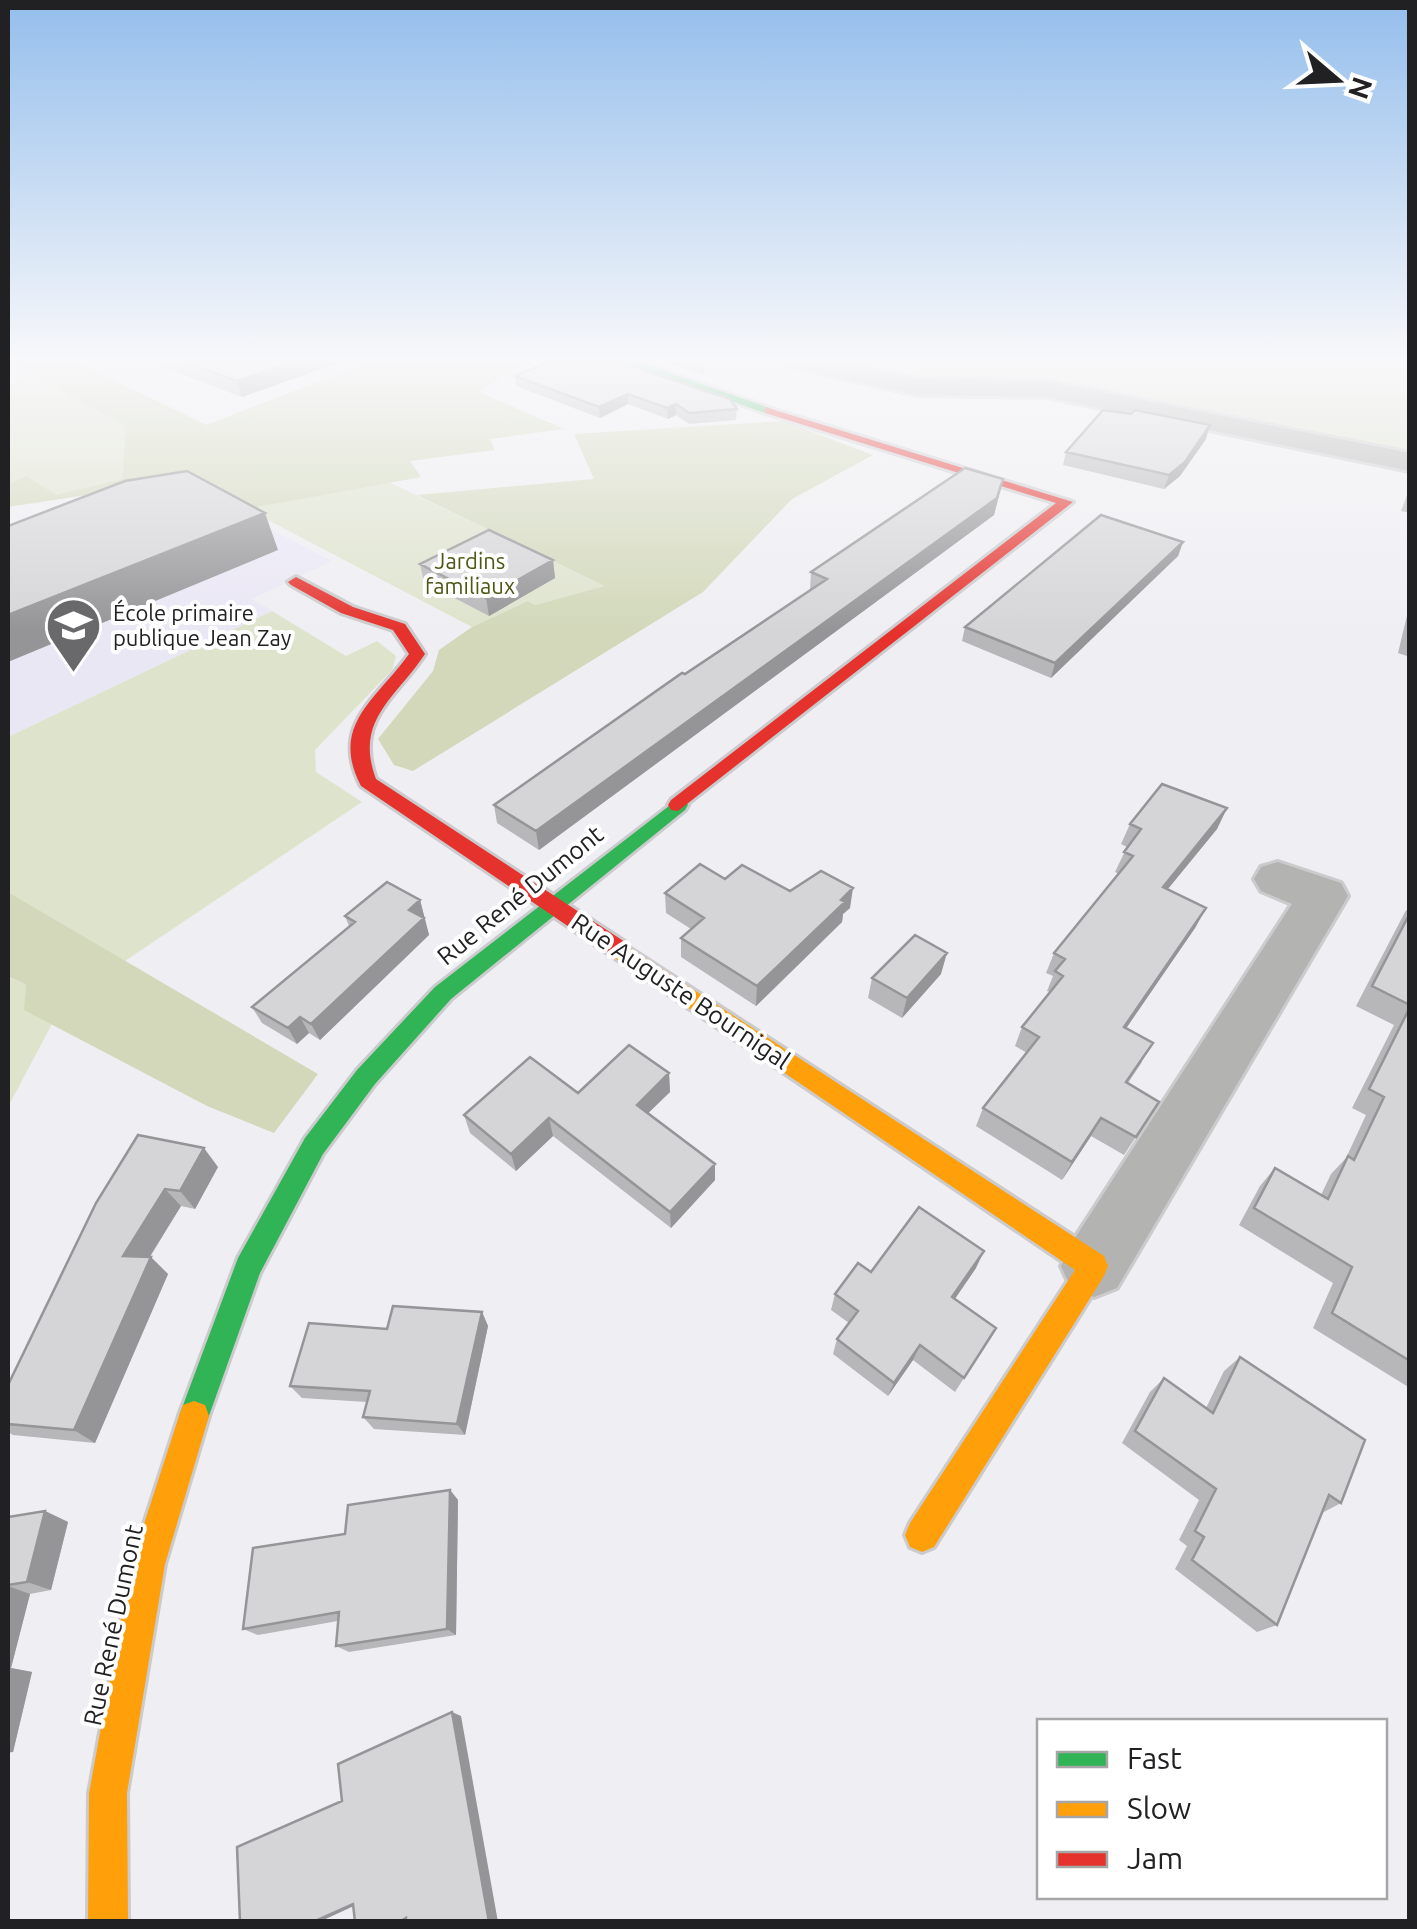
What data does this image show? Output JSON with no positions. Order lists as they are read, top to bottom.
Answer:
{
  "streets": {
    "street": ["Rue René Dumont", "Rue Auguste Bournigal"]
  },
  "crossings": [
    ["Rue René Dumont", "Rue Auguste Bournigal"]
  ],
  "parks": ["Jardins familiaux"],
  "places": {
    "school or university": ["École primaire publique Jean Zay"]
  },
  "legend": ["Fast", "Slow", "Jam"],
  "north": "right"
}
